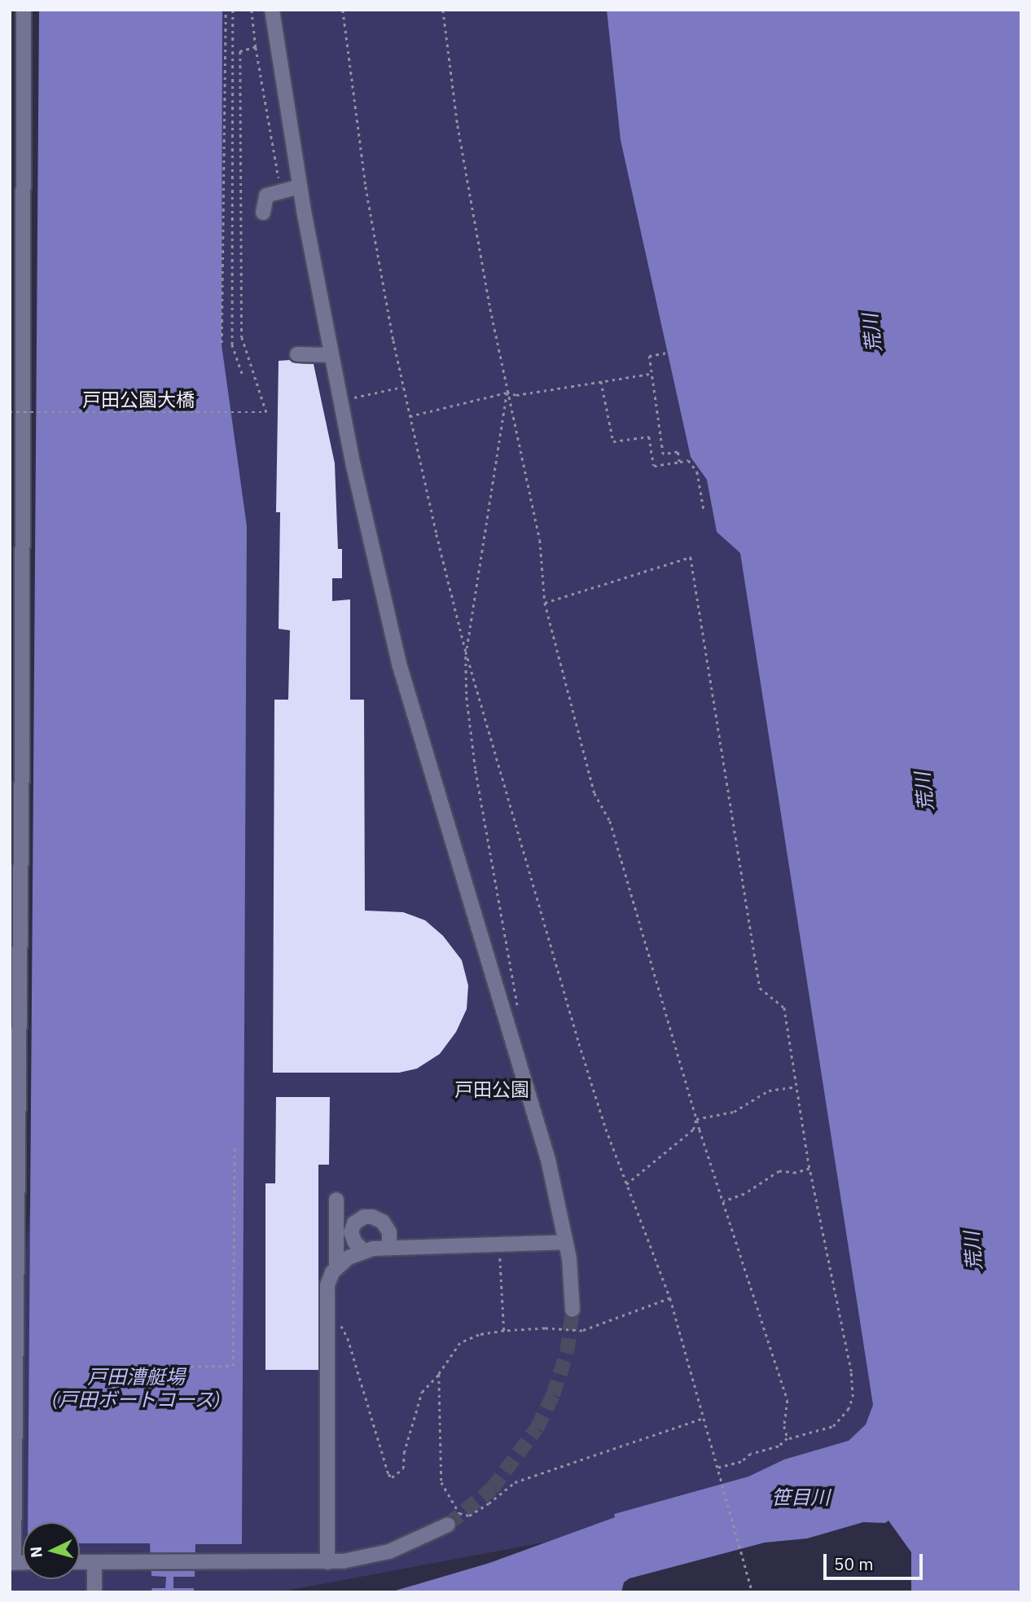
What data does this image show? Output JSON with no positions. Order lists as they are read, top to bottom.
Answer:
{
  "streets": {
    "path": ["戸田公園大橋"]
  },
  "water": ["荒川", "戸田漕艇場 (戸田ボートコース)", "笹目川"],
  "parks": ["戸田公園"],
  "scale_bar": "50 m",
  "north": "left"
}
